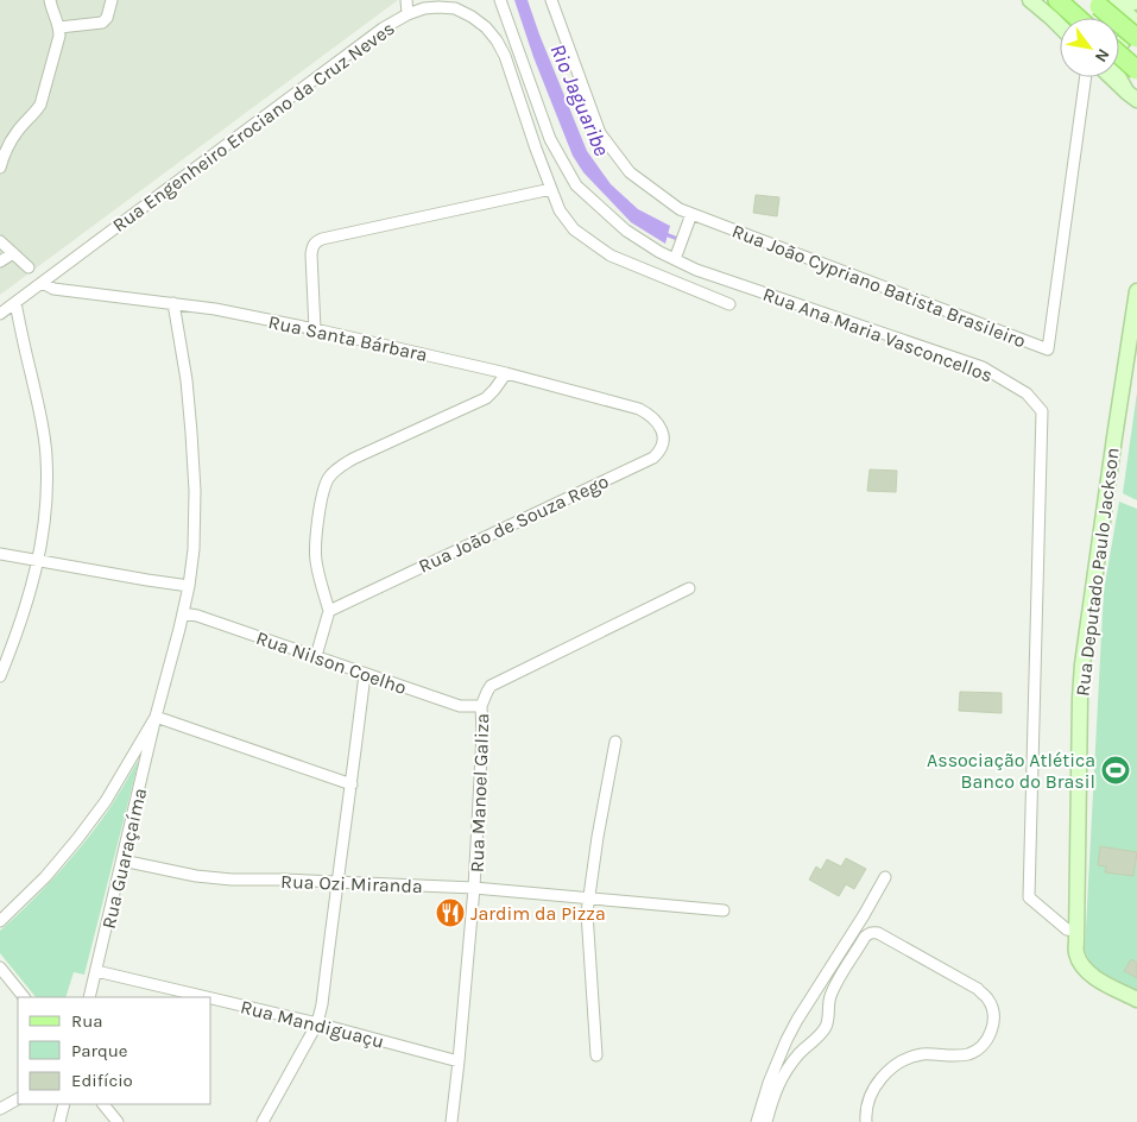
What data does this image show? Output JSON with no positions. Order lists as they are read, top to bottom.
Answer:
{
  "streets": {
    "main road": ["Rua Deputado Paulo Jackson"],
    "street": [
      "Rua Engenheiro Erociano da Cruz Neves",
      "Rua João Cypriano Batista Brasileiro",
      "Rua Ana Maria Vasconcellos",
      "Rua Santa Bárbara",
      "Rua João de Souza Rego",
      "Rua Nilson Coelho",
      "Rua Manoel Galiza",
      "Rua Guaraçaíma",
      "Rua Ozi Miranda",
      "Rua Mandiguaçu"
    ]
  },
  "crossings": [
    ["Rua Engenheiro Erociano da Cruz Neves", "Rua Santa Bárbara"],
    ["Rua Ana Maria Vasconcellos", "Rua Deputado Paulo Jackson"],
    ["Rua Santa Bárbara", "Rua João de Souza Rego"],
    ["Rua Nilson Coelho", "Rua Manoel Galiza"],
    ["Rua Manoel Galiza", "Rua Ozi Miranda"],
    ["Rua Manoel Galiza", "Rua Mandiguaçu"],
    ["Rua Guaraçaíma", "Rua Ozi Miranda"],
    ["Rua Guaraçaíma", "Rua Mandiguaçu"]
  ],
  "water": ["Rio Jaguaribe"],
  "places": {
    "sports": ["Associação Atlética Banco do Brasil"],
    "restaurant": ["Jardim da Pizza"]
  },
  "legend": ["Rua", "Parque", "Edifício"],
  "north": "bottom right"
}
